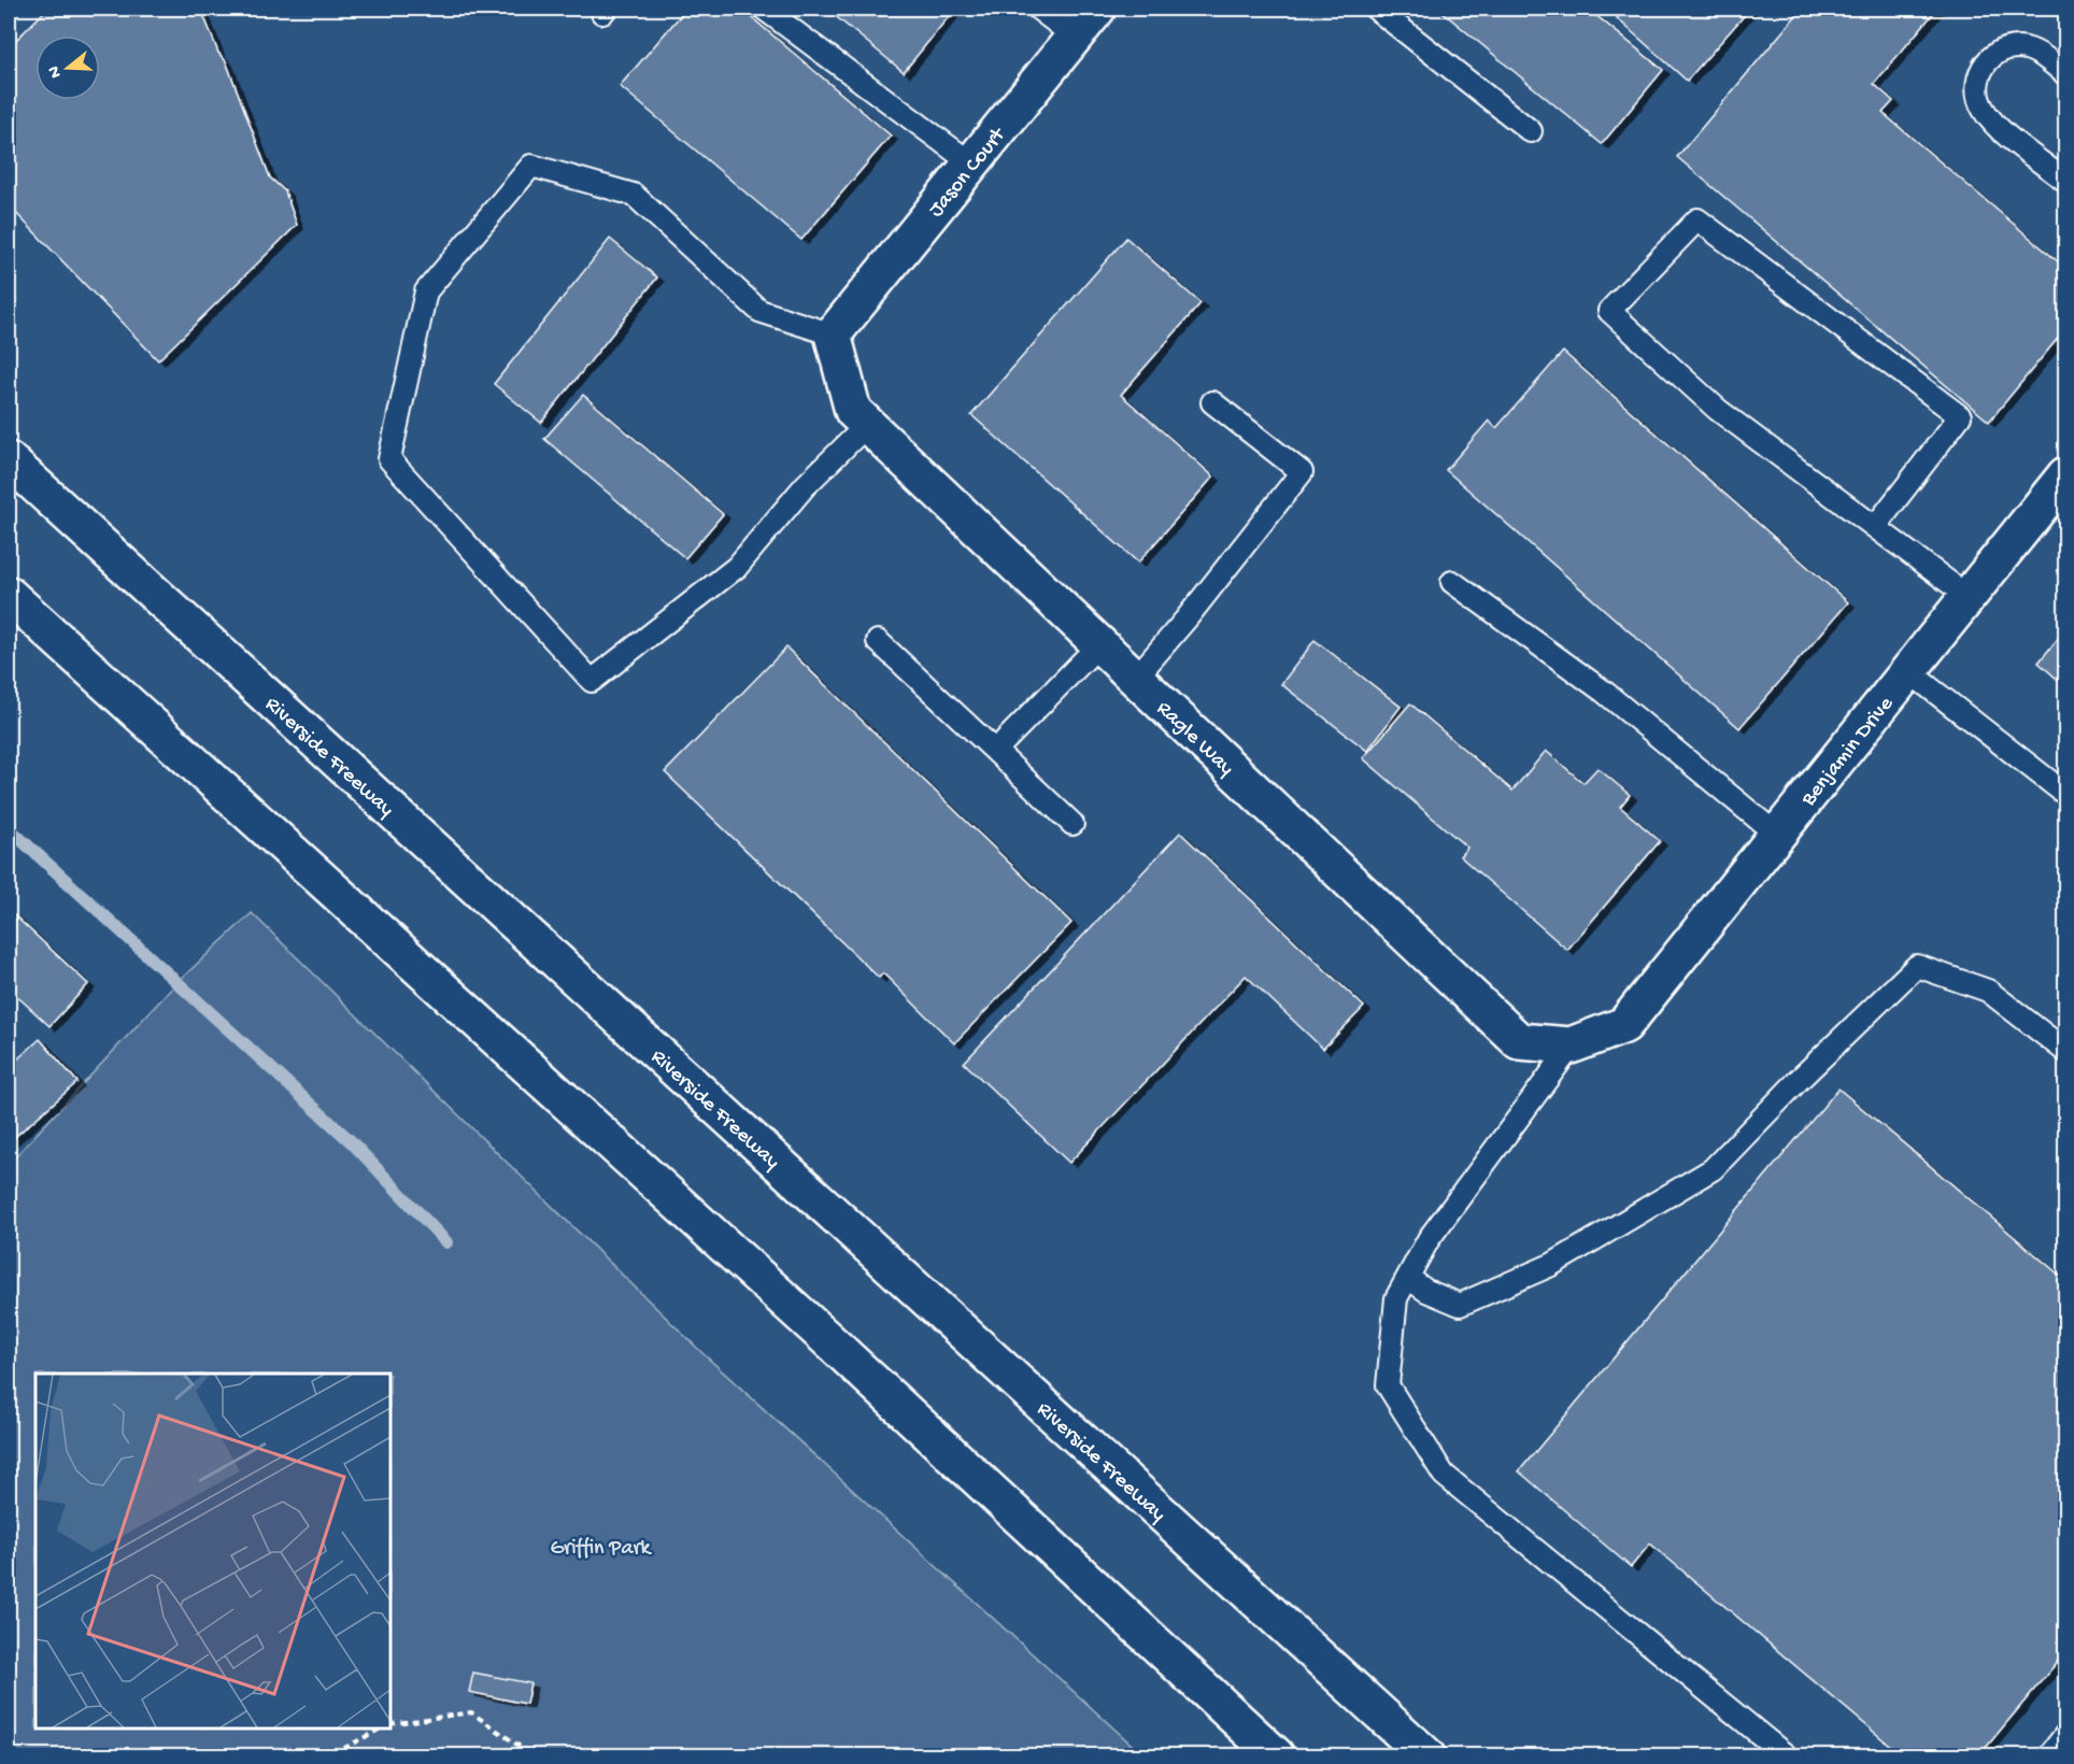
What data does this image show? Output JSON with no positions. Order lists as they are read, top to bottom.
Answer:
{
  "streets": {
    "main road": [
      "Jason Court",
      "Ragle Way",
      "Benjamin Drive",
      "Riverside Freeway"
    ]
  },
  "crossings": [
    ["Jason Court", "Ragle Way"],
    ["Ragle Way", "Benjamin Drive"]
  ],
  "parks": ["Griffin Park"],
  "north": "left"
}
